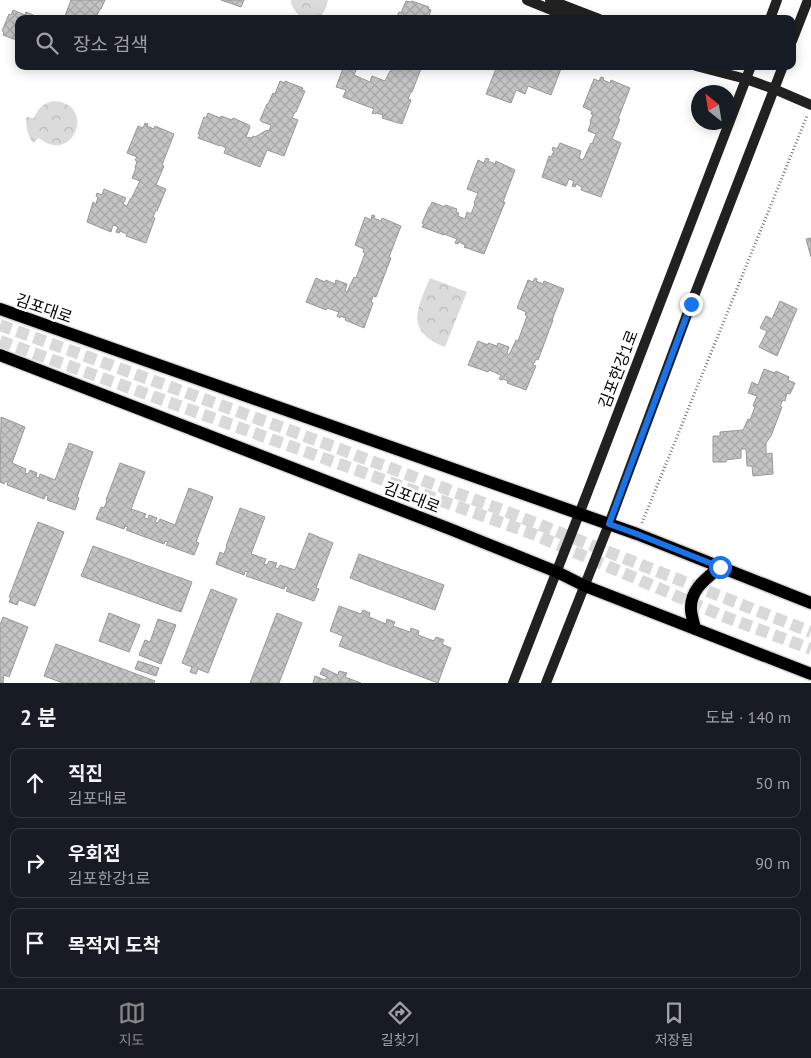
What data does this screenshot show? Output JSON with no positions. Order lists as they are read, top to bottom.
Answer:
{
  "streets": {
    "main road": ["김포대로"],
    "street": ["김포한강1로"]
  },
  "crossings": [
    ["김포대로", "김포한강1로"]
  ],
  "north": "top left",
  "page": {
    "search": "장소 검색",
    "heading": ["2 분", "도보 · 140 m"],
    "list": [
      ["직진", "김포대로", "50 m"],
      ["우회전", "김포한강1로", "90 m"],
      "목적지 도착"
    ],
    "nav": ["지도", "길찾기", "저장됨"]
  }
}
